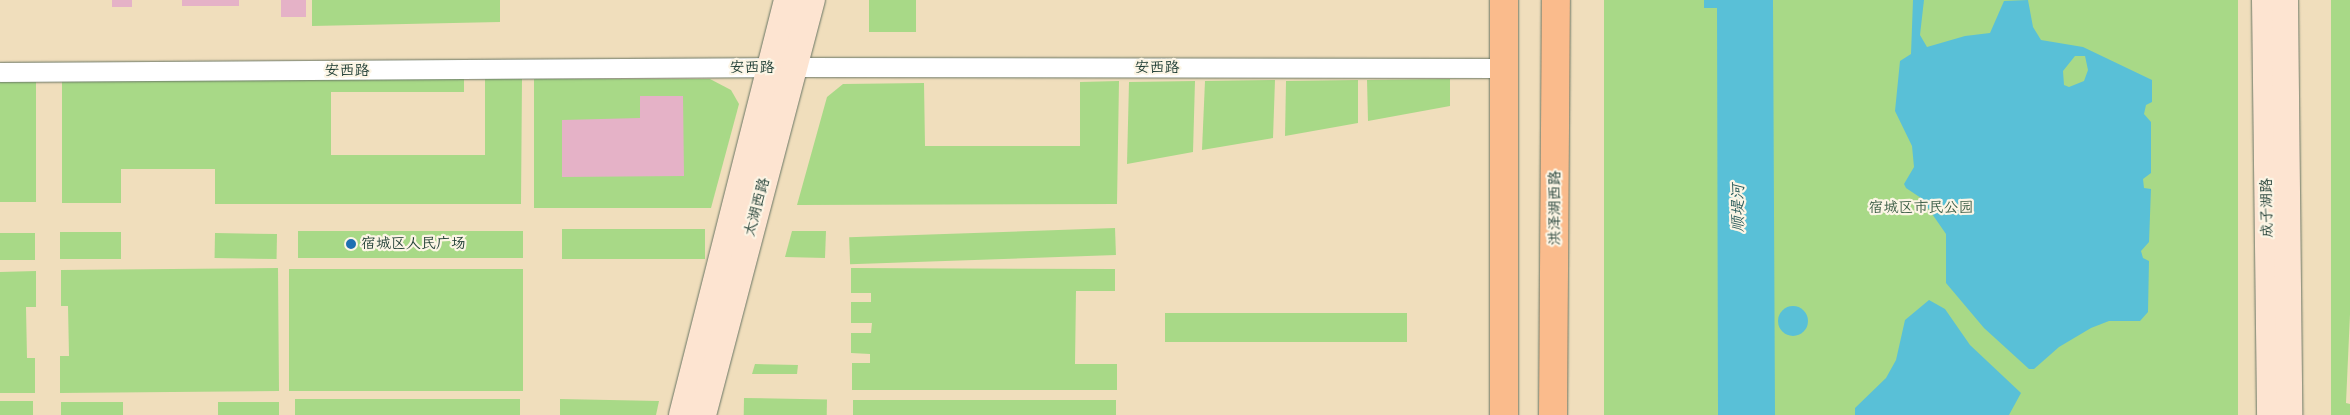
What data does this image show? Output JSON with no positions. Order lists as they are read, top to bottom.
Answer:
{
  "streets": {
    "main road": ["洪泽湖西路"],
    "street": ["安西路", "太湖西路", "成子湖路"]
  },
  "crossings": [
    ["安西路", "太湖西路"]
  ],
  "water": ["顺堤河"],
  "parks": ["宿城区市民公园"],
  "places": ["宿城区人民广场"]
}
